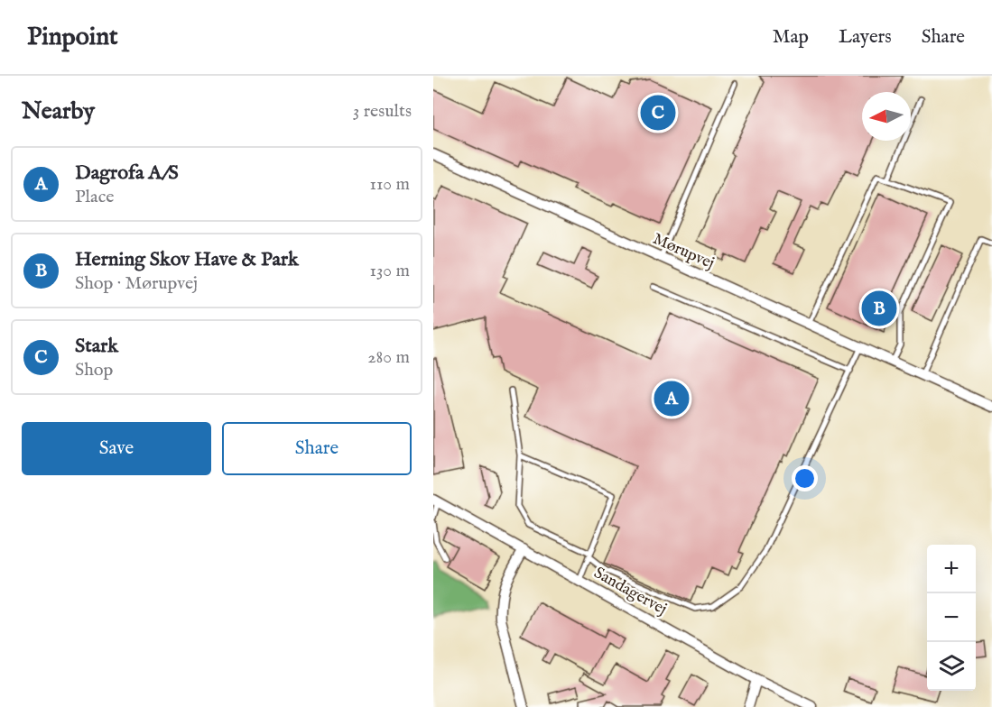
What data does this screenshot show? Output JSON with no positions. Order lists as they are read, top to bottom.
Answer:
{
  "streets": {
    "street": ["Mørupvej", "Sandagervej"]
  },
  "north": "left",
  "page": {
    "header": "Pinpoint",
    "nav": ["Map", "Layers", "Share"],
    "heading": ["Nearby", "3 results"],
    "pins": ["C", "B", "A"],
    "list": [
      {
        "mark": "A",
        "name": "Dagrofa A/S",
        "note": "Place",
        "value": "110 m"
      },
      {
        "mark": "B",
        "name": "Herning Skov Have & Park",
        "note": "Shop · Mørupvej",
        "value": "130 m"
      },
      {
        "mark": "C",
        "name": "Stark",
        "note": "Shop",
        "value": "280 m"
      }
    ],
    "buttons": ["Save", "Share"],
    "map_buttons": ["+", "−"]
  }
}
